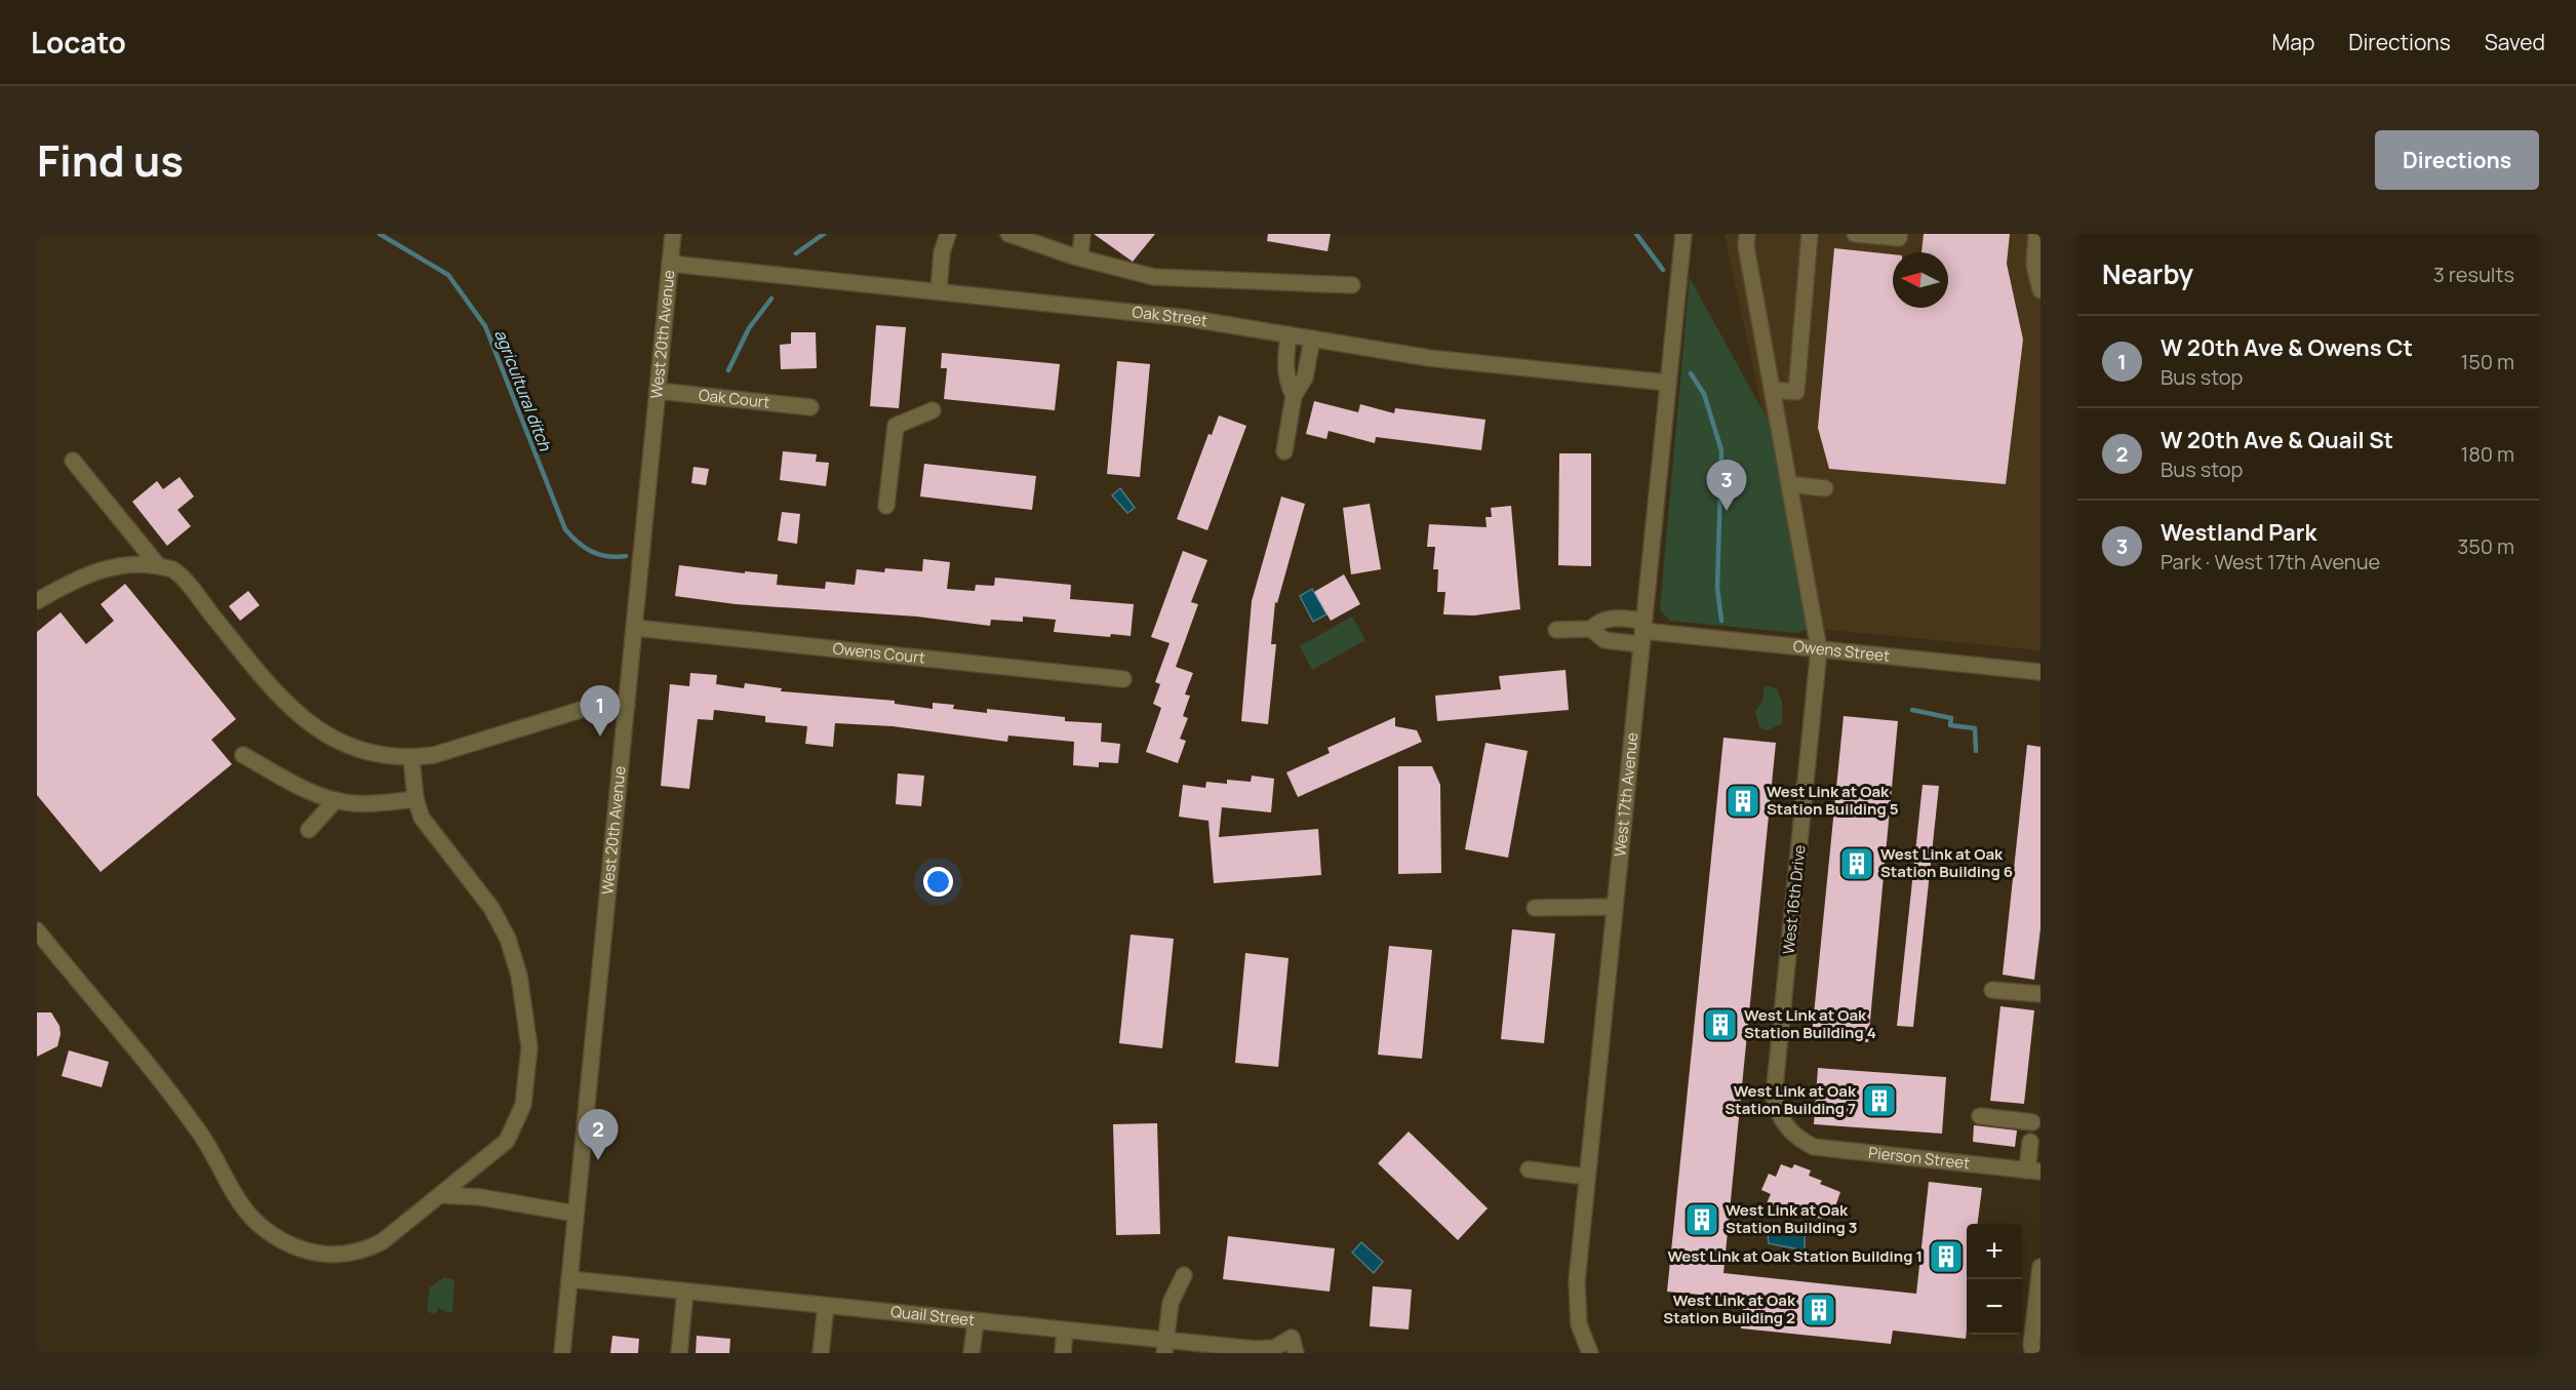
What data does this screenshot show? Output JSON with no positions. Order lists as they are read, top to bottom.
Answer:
{
  "streets": {
    "street": [
      "Oak Street",
      "West 20th Avenue",
      "Oak Court",
      "Owens Street",
      "Owens Court",
      "West 17th Avenue",
      "West 16th Drive",
      "Pierson Street",
      "Quail Street"
    ]
  },
  "crossings": [
    ["Oak Street", "West 20th Avenue"],
    ["Oak Street", "West 17th Avenue"],
    ["West 20th Avenue", "Oak Court"],
    ["West 20th Avenue", "Owens Court"],
    ["West 20th Avenue", "Quail Street"],
    ["Owens Street", "West 17th Avenue"],
    ["Owens Street", "West 16th Drive"],
    ["West 16th Drive", "Pierson Street"]
  ],
  "water": ["agricultural ditch"],
  "places": {
    "building": [
      "West Link at Oak Station Building 5",
      "West Link at Oak Station Building 6",
      "West Link at Oak Station Building 4",
      "West Link at Oak Station Building 7",
      "West Link at Oak Station Building 3",
      "West Link at Oak Station Building 1",
      "West Link at Oak Station Building 2"
    ]
  },
  "north": "left",
  "page": {
    "header": "Locato",
    "nav": ["Map", "Directions", "Saved"],
    "title": "Find us",
    "buttons": "Directions",
    "heading": ["Nearby", "3 results"],
    "list": [
      {
        "mark": "1",
        "name": "W 20th Ave & Owens Ct",
        "note": "Bus stop",
        "value": "150 m"
      },
      {
        "mark": "2",
        "name": "W 20th Ave & Quail St",
        "note": "Bus stop",
        "value": "180 m"
      },
      {
        "mark": "3",
        "name": "Westland Park",
        "note": "Park · West 17th Avenue",
        "value": "350 m"
      }
    ],
    "pins": ["3", "1", "2"],
    "map_buttons": ["+", "−"]
  }
}
